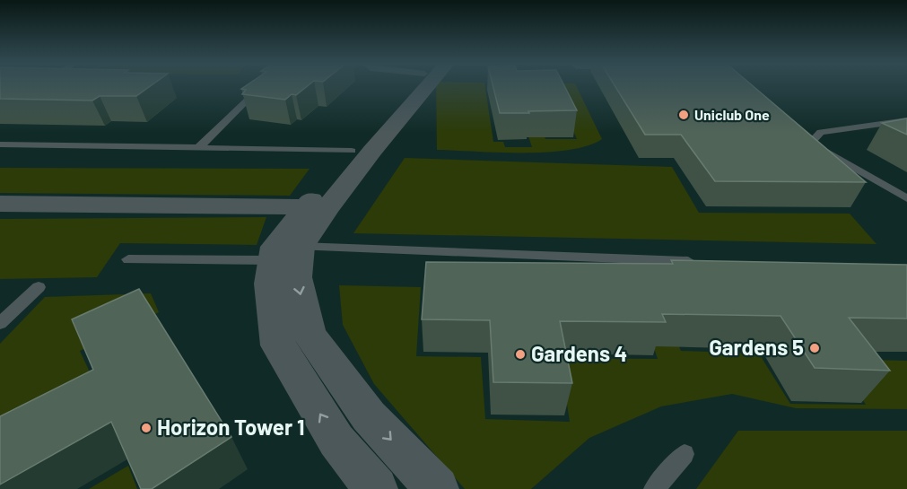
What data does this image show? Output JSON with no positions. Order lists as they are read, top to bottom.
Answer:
{
  "places": [
    "Uniclub One",
    "Gardens 5",
    "Gardens 4",
    "Horizon Tower 1"
  ]
}
